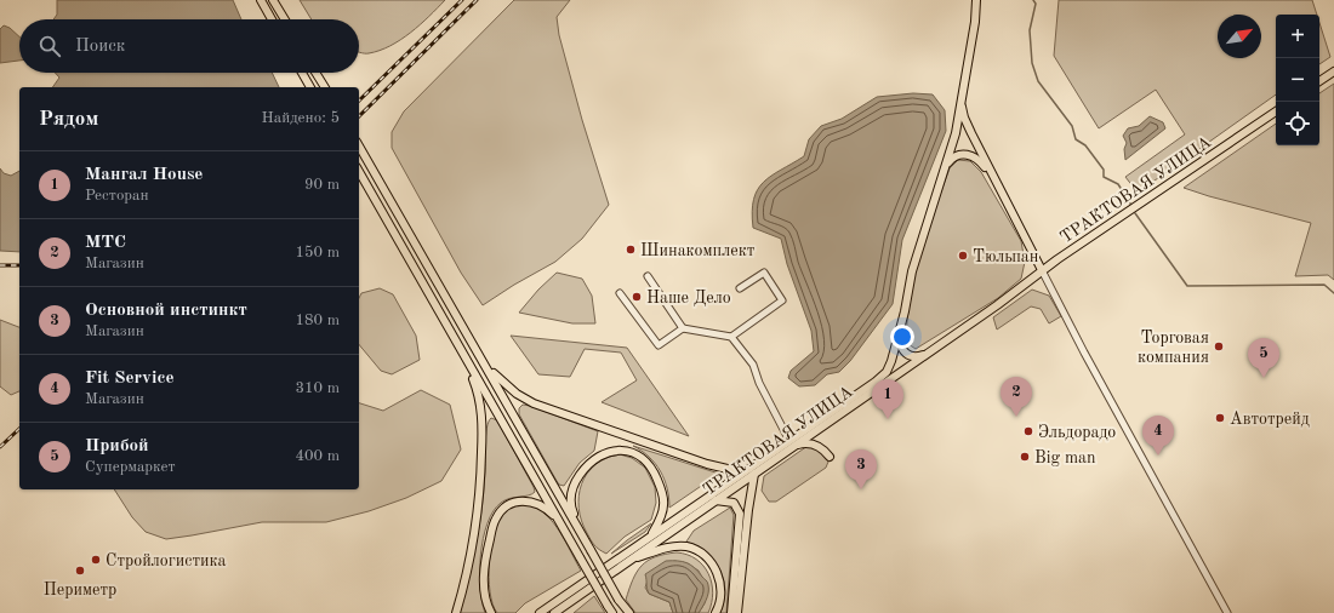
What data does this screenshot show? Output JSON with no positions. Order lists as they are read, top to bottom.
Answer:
{
  "streets": {
    "main road": ["ТРАКТОВАЯ УЛИЦА"]
  },
  "places": [
    "Шинакомплект",
    "Тюльпан",
    "Наше Дело",
    "Торговая компания",
    "Автотрейд",
    "Эльдорадо",
    "Big man",
    "Стройлогистика",
    "Периметр"
  ],
  "north": "top right",
  "page": {
    "map_buttons": ["+", "−"],
    "search": "Поиск",
    "heading": ["Рядом", "Найдено: 5"],
    "list": [
      {
        "mark": "1",
        "name": "Мангал House",
        "note": "Ресторан",
        "value": "90 m"
      },
      {
        "mark": "2",
        "name": "МТС",
        "note": "Магазин",
        "value": "150 m"
      },
      {
        "mark": "3",
        "name": "Основной инстинкт",
        "note": "Магазин",
        "value": "180 m"
      },
      {
        "mark": "4",
        "name": "Fit Service",
        "note": "Магазин",
        "value": "310 m"
      },
      {
        "mark": "5",
        "name": "Прибой",
        "note": "Супермаркет",
        "value": "400 m"
      }
    ],
    "pins": [
      "5",
      "2",
      "1",
      "4",
      "3"
    ]
  }
}
